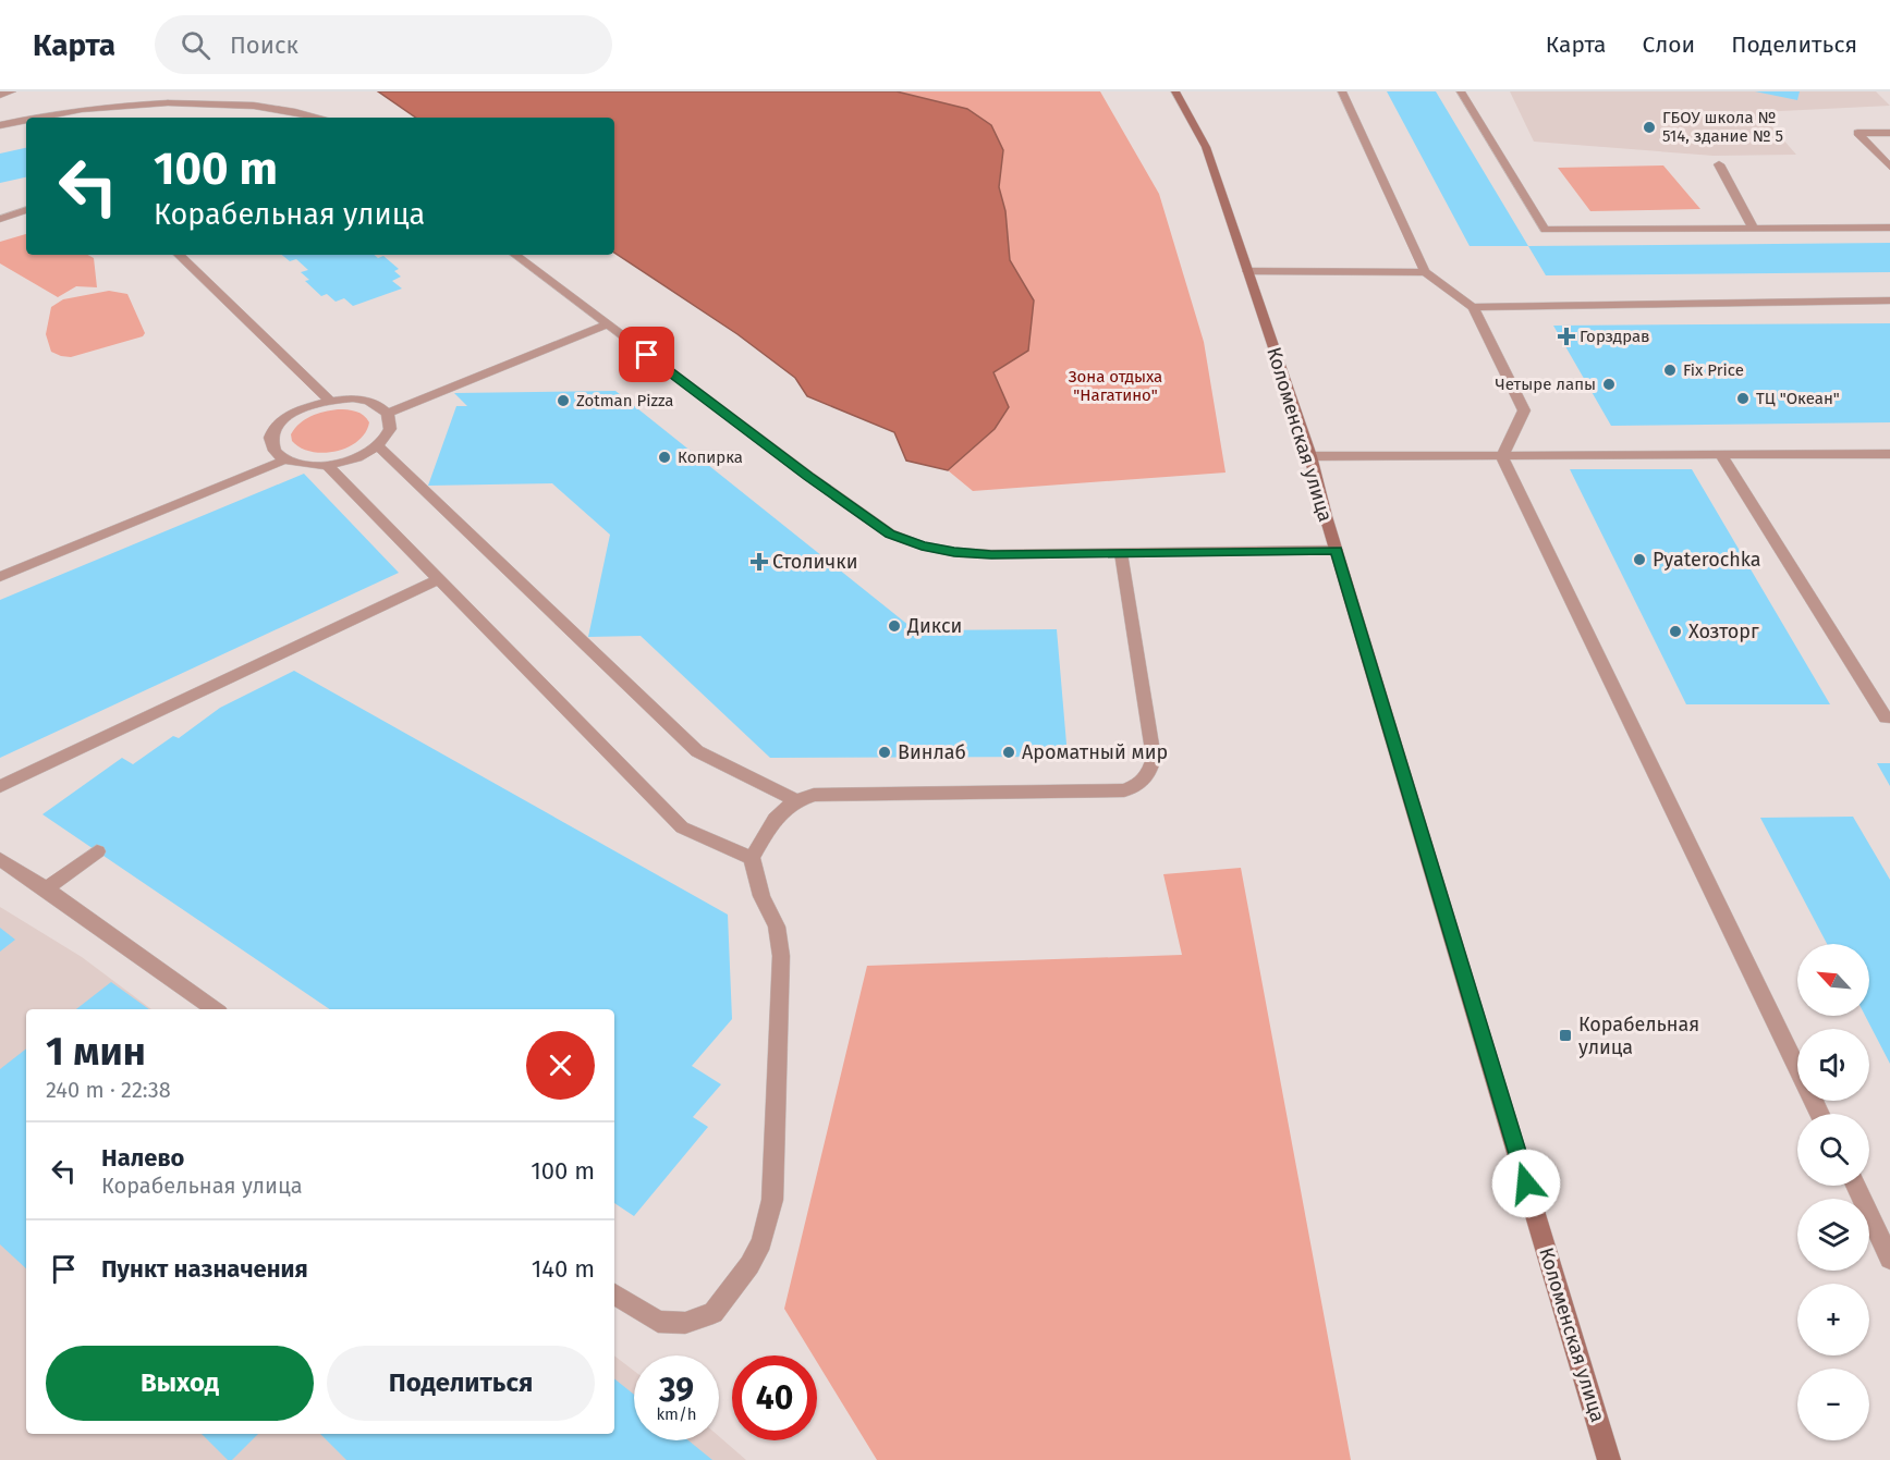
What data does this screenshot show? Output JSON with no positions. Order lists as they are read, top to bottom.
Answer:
{
  "streets": {
    "street": ["Коломенская улица"]
  },
  "parks": ["Зона отдыха \"Нагатино\""],
  "places": {
    "other": [
      "ГБОУ школа № 514, здание № 5",
      "Fix Price",
      "Четыре лапы",
      "ТЦ \"Океан\"",
      "Zotman Pizza",
      "Копирка",
      "Pyaterochka",
      "Дикси",
      "Хозторг",
      "Винлаб",
      "Ароматный мир"
    ],
    "health": ["Горздрав", "Столички"],
    "transit": ["Корабельная улица"]
  },
  "north": "top left",
  "page": {
    "header": "Карта",
    "search": "Поиск",
    "nav": ["Карта", "Слои", "Поделиться"],
    "turn": ["100 m", "Корабельная улица"],
    "map_buttons": ["+", "−"],
    "heading": ["1 мин", "240 m · 22:38"],
    "list": [
      {
        "name": "Налево",
        "note": "Корабельная улица",
        "value": "100 m"
      },
      {
        "name": "Пункт назначения",
        "value": "140 m"
      }
    ],
    "buttons": ["Выход", "Поделиться"],
    "speed": "39 km/h",
    "limit": "40"
  }
}
